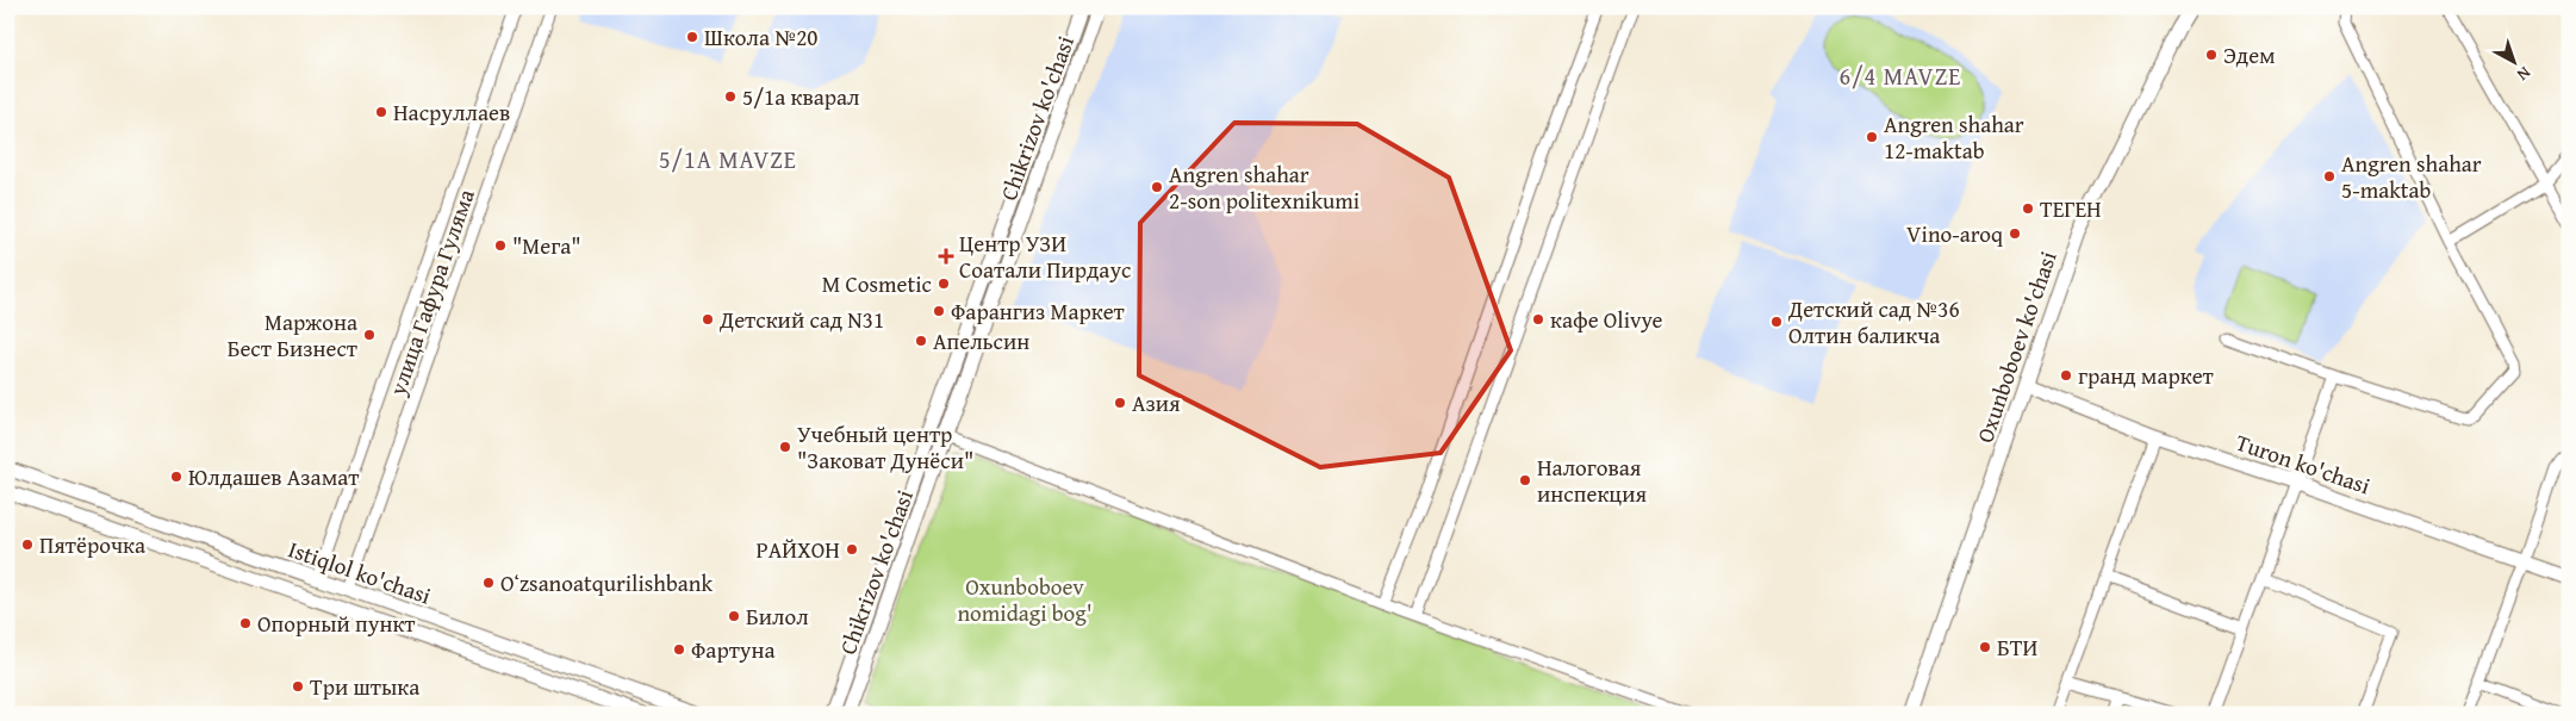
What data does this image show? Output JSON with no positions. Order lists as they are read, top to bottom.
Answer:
{
  "streets": {
    "main road": [
      "Chikrizov ko'chasi",
      "Oxunboboev ko'chasi",
      "Turon ko'chasi",
      "Istiqlol ko'chasi"
    ],
    "street": ["улица Гафура Гуляма"]
  },
  "crossings": [
    ["улица Гафура Гуляма", "Istiqlol ko'chasi"],
    ["Oxunboboev ko'chasi", "Turon ko'chasi"]
  ],
  "districts": ["6/4 MAVZE", "5/1A MAVZE"],
  "parks": ["Oxunboboev nomidagi bog'"],
  "places": {
    "other": [
      "Школа №20",
      "Эдем",
      "5/1а кварал",
      "Насруллаев",
      "Angren shahar 12-maktab",
      "Angren shahar 5-maktab",
      "Angren shahar 2-son politexnikumi",
      "ТЕГЕН",
      "Vino-aroq",
      "\"Мега\"",
      "M Cosmetic",
      "Фарангиз Маркет",
      "Детский сад N31",
      "кафе Olivye",
      "Детский сад №36 Олтин баликча",
      "Маржона Бест Бизнест",
      "Апельсин",
      "гранд маркет",
      "Азия",
      "Учебный центр \"Заковат Дунёси\"",
      "Юлдашев Азамат",
      "Налоговая инспекция",
      "Пятёрочка",
      "РАЙХОН",
      "Oʻzsanoatqurilishbank",
      "Билол",
      "Опорный пункт",
      "БТИ",
      "Фартуна",
      "Три штыка"
    ],
    "health": ["Центр УЗИ Соатали Пирдаус"]
  },
  "north": "bottom right"
}
